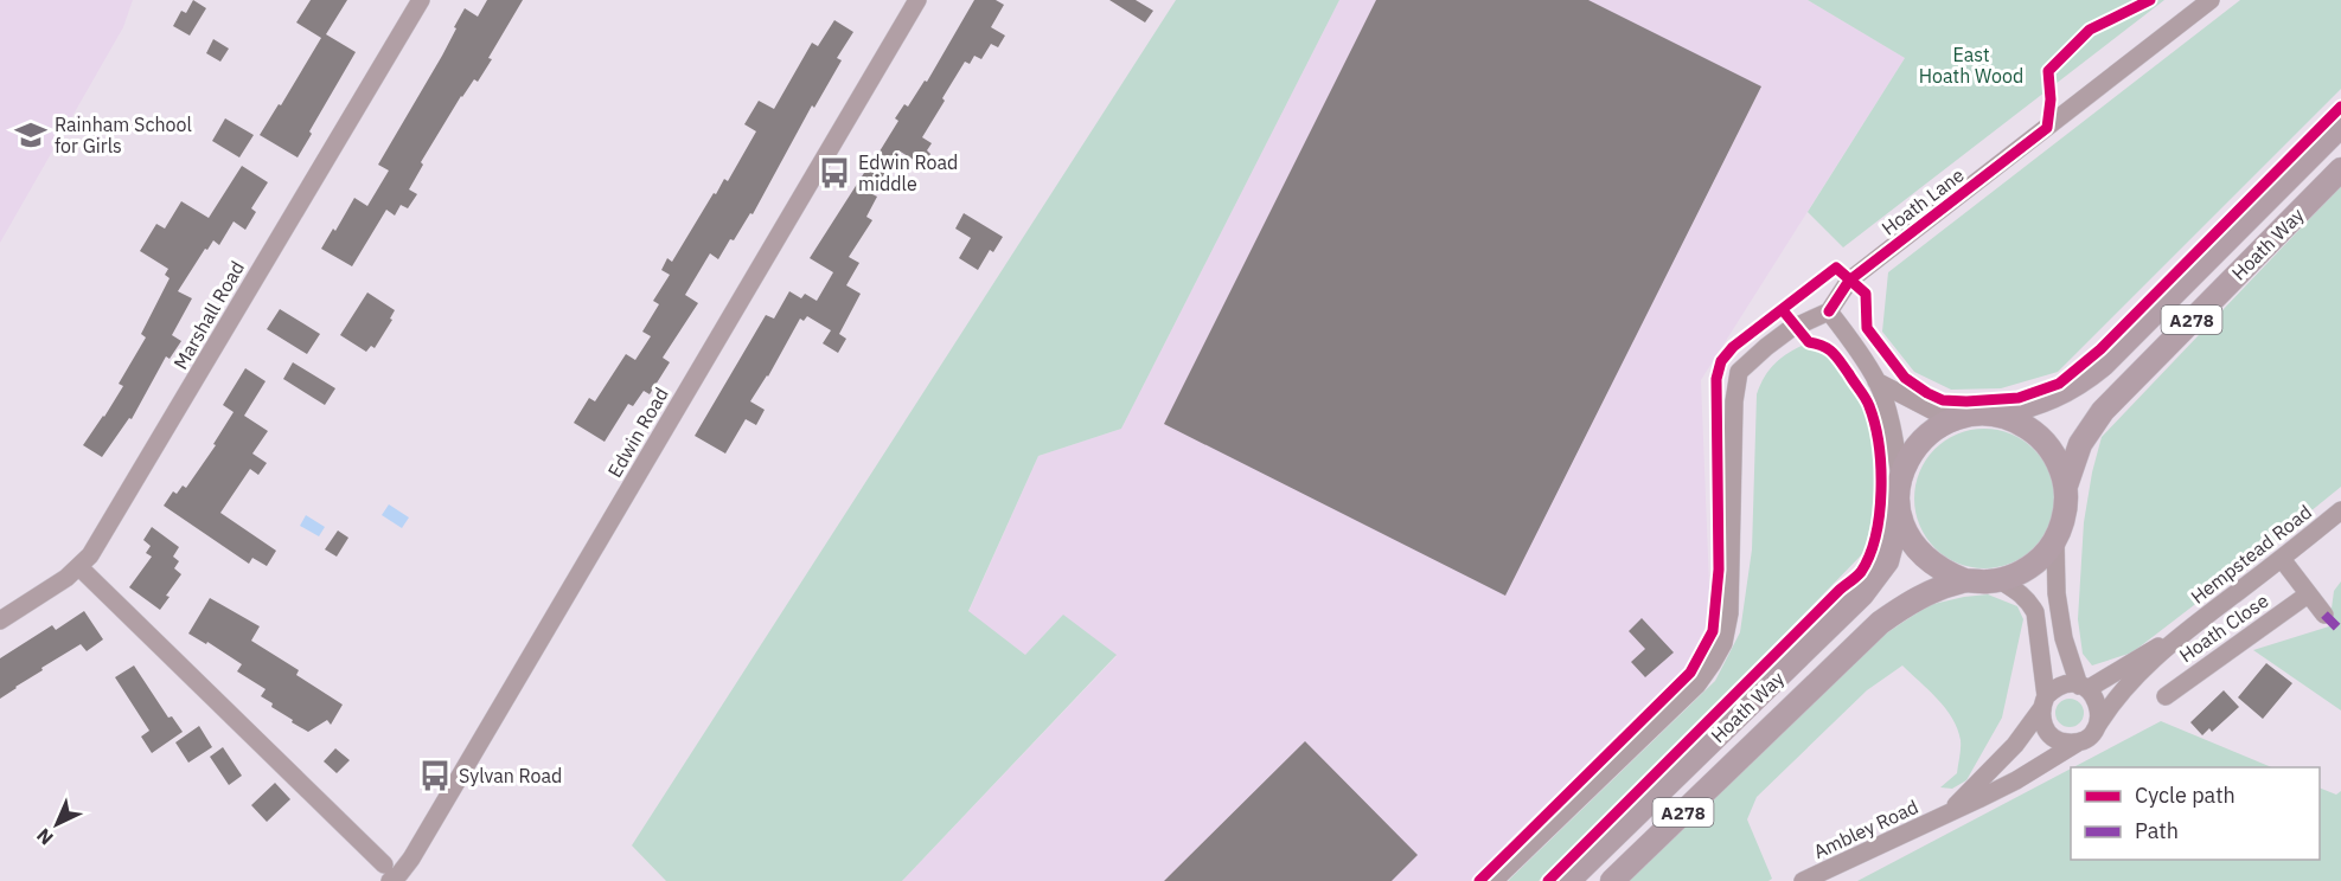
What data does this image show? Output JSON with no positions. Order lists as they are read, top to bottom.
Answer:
{
  "streets": {
    "main road": ["Hoath Way", "A278"],
    "street": [
      "Hoath Lane",
      "Marshall Road",
      "Edwin Road",
      "Hempstead Road",
      "Hoath Close",
      "Ambley Road"
    ]
  },
  "crossings": [
    ["Hempstead Road", "Ambley Road"]
  ],
  "parks": ["East Hoath Wood"],
  "places": {
    "school or university": ["Rainham School for Girls"],
    "bus stop": ["Edwin Road middle", "Sylvan Road"]
  },
  "legend": ["Cycle path", "Path"],
  "north": "bottom left"
}
